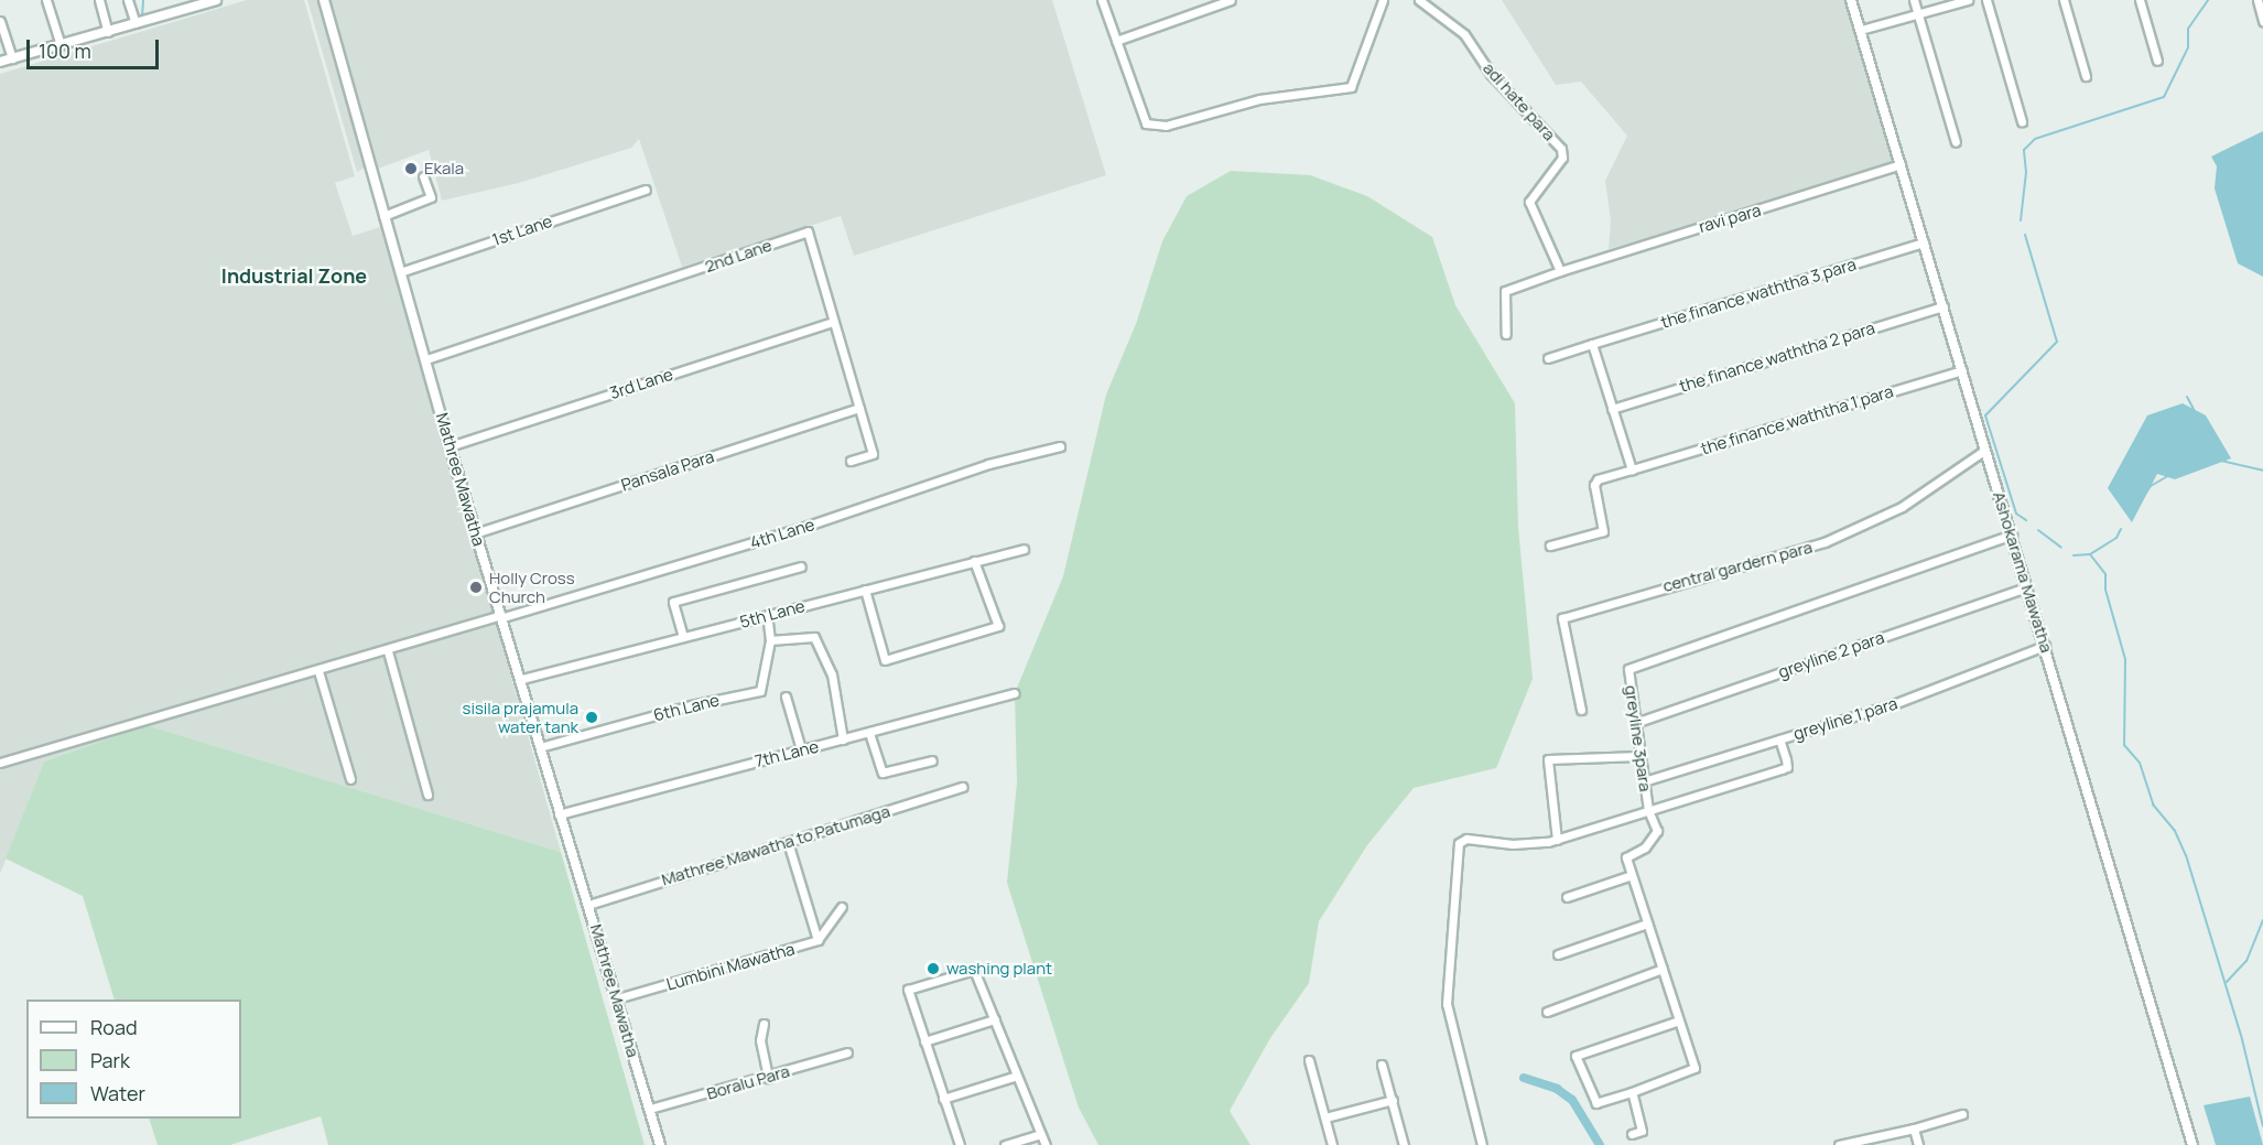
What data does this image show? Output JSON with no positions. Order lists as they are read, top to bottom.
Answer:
{
  "streets": {
    "street": [
      "adi hate para",
      "ravi para",
      "1st Lane",
      "2nd Lane",
      "the finance waththa 3 para",
      "the finance waththa 2 para",
      "3rd Lane",
      "the finance waththa 1 para",
      "Pansala Para",
      "Mathree Mawatha",
      "4th Lane",
      "central gardern para",
      "Ashokarama Mawatha",
      "5th Lane",
      "greyline 2 para",
      "6th Lane",
      "greyline 1 para",
      "greyline 3para",
      "7th Lane",
      "Mathree Mawatha to Patumaga",
      "Lumbini Mawatha",
      "Boralu Para"
    ]
  },
  "crossings": [
    ["adi hate para", "ravi para"],
    ["ravi para", "Ashokarama Mawatha"],
    ["1st Lane", "Mathree Mawatha"],
    ["2nd Lane", "3rd Lane"],
    ["2nd Lane", "Pansala Para"],
    ["2nd Lane", "Mathree Mawatha"],
    ["the finance waththa 3 para", "Ashokarama Mawatha"],
    ["the finance waththa 2 para", "Ashokarama Mawatha"],
    ["3rd Lane", "Mathree Mawatha"],
    ["the finance waththa 1 para", "Ashokarama Mawatha"],
    ["Pansala Para", "Mathree Mawatha"],
    ["Mathree Mawatha", "4th Lane"],
    ["Mathree Mawatha", "5th Lane"],
    ["Mathree Mawatha", "6th Lane"],
    ["Mathree Mawatha", "7th Lane"],
    ["Mathree Mawatha", "Mathree Mawatha to Patumaga"],
    ["Mathree Mawatha", "Lumbini Mawatha"],
    ["Mathree Mawatha", "Boralu Para"],
    ["central gardern para", "Ashokarama Mawatha"],
    ["Ashokarama Mawatha", "greyline 2 para"],
    ["Ashokarama Mawatha", "greyline 1 para"],
    ["Ashokarama Mawatha", "greyline 3para"],
    ["5th Lane", "6th Lane"],
    ["greyline 2 para", "greyline 3para"],
    ["greyline 1 para", "greyline 3para"],
    ["Mathree Mawatha to Patumaga", "Lumbini Mawatha"]
  ],
  "districts": ["Industrial Zone"],
  "places": [
    "Ekala",
    "Holly Cross Church",
    "sisila prajamula water tank",
    "washing plant"
  ],
  "legend": ["Road", "Park", "Water"],
  "scale_bar": "100 m"
}
